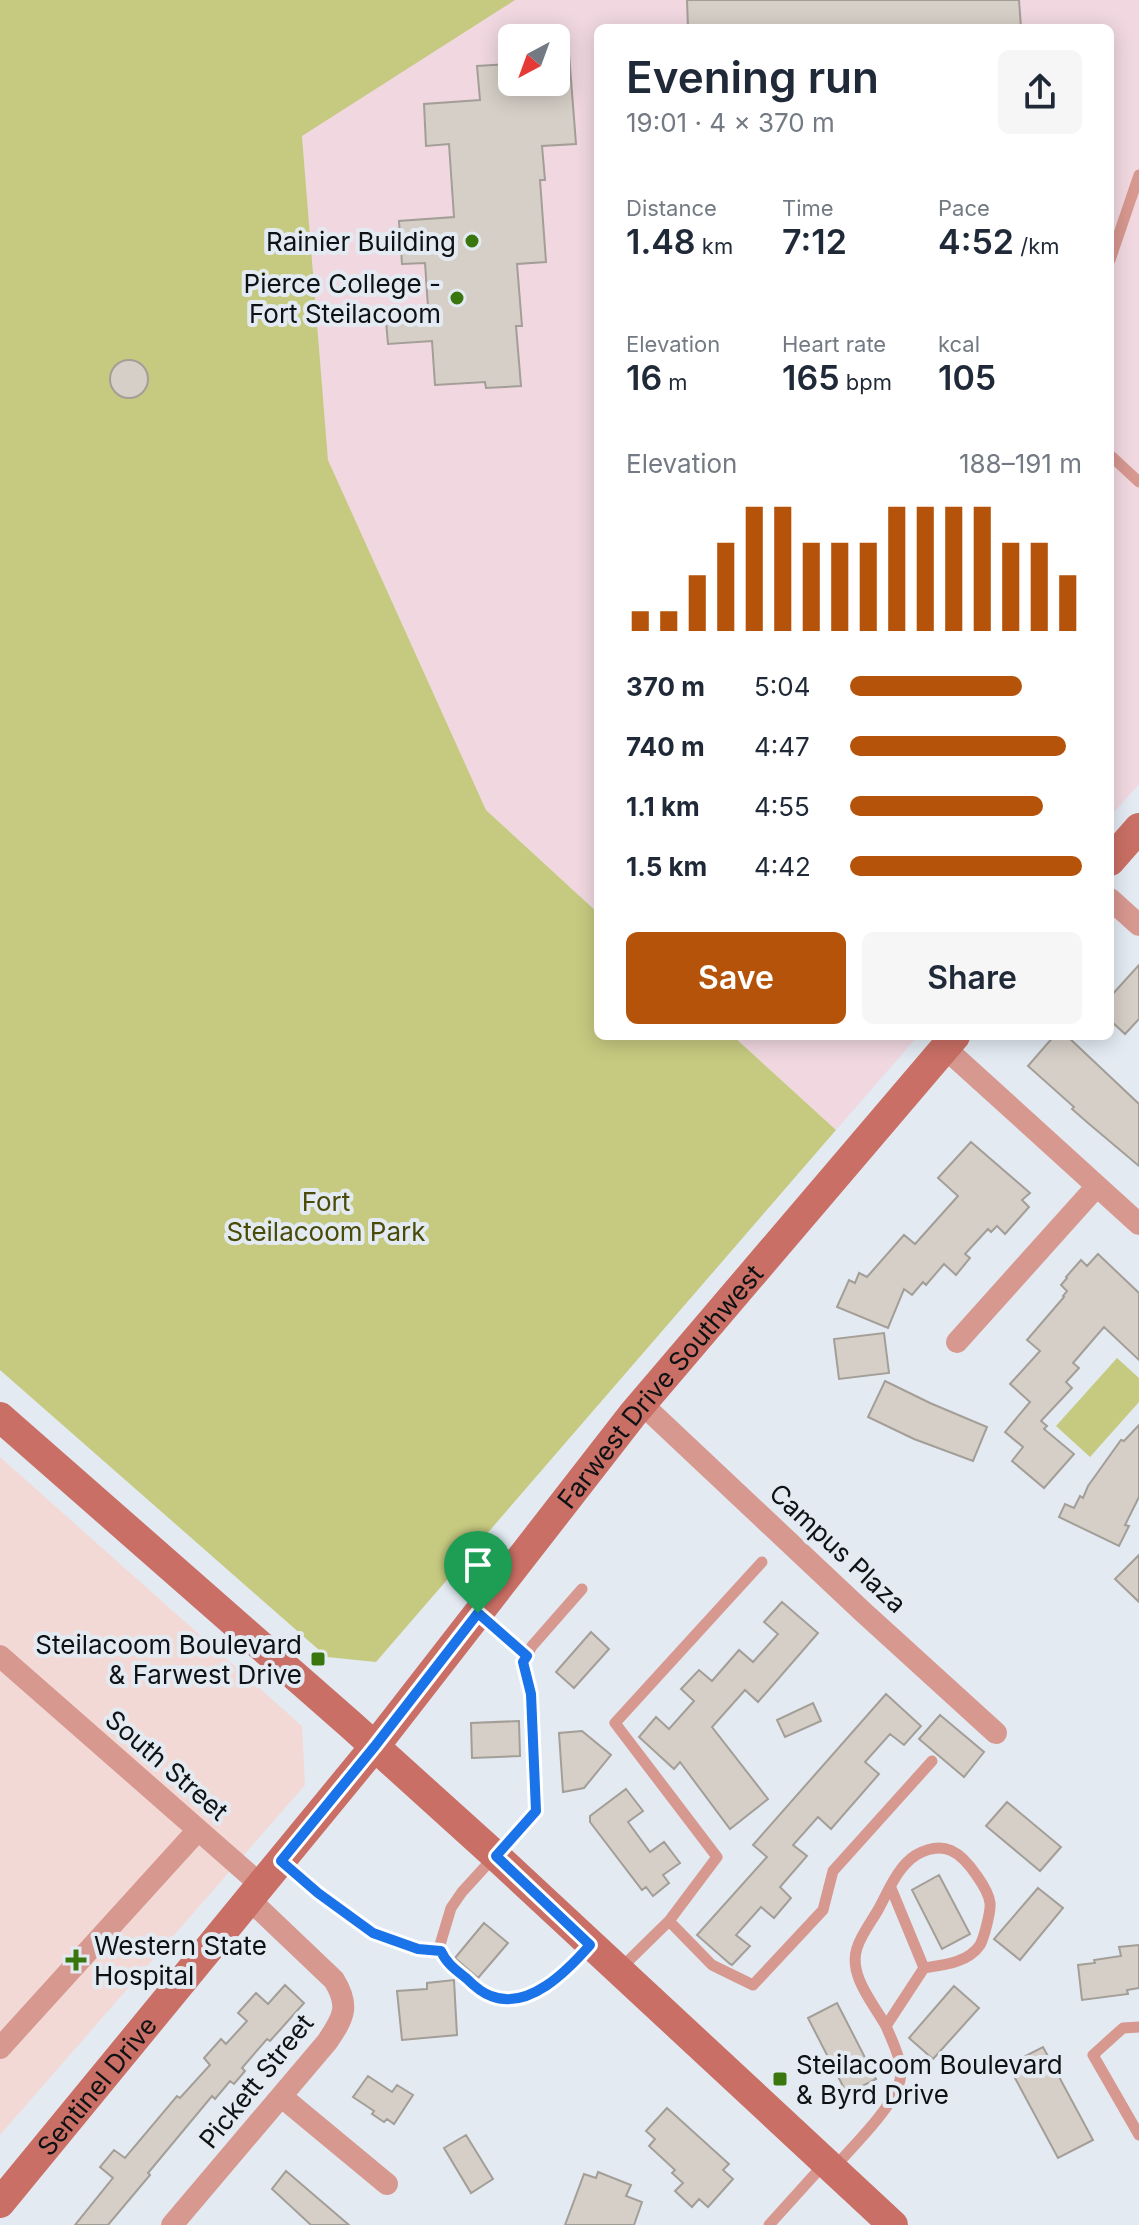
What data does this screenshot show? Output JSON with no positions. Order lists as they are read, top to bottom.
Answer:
{
  "streets": {
    "street": [
      "Farwest Drive Southwest",
      "Campus Plaza",
      "South Street",
      "Pickett Street",
      "Sentinel Drive"
    ]
  },
  "crossings": [
    ["Farwest Drive Southwest", "Campus Plaza"],
    ["Farwest Drive Southwest", "Sentinel Drive"],
    ["South Street", "Pickett Street"],
    ["South Street", "Sentinel Drive"],
    ["Pickett Street", "Sentinel Drive"]
  ],
  "parks": ["Fort Steilacoom Park"],
  "places": {
    "other": ["Rainier Building", "Pierce College - Fort Steilacoom"],
    "transit": ["Steilacoom Boulevard & Farwest Drive", "Steilacoom Boulevard & Byrd Drive"],
    "health": ["Western State Hospital"]
  },
  "north": "bottom left",
  "page": {
    "heading": ["Evening run", "19:01 · 4 × 370 m"],
    "stats": [
      ["Distance", "1.48 km"],
      ["Time", "7:12"],
      ["Pace", "4:52 /km"],
      ["Elevation", "16 m"],
      ["Heart rate", "165 bpm"],
      ["kcal", "105"]
    ],
    "chart": ["Elevation", "188–191 m"],
    "list": [
      {
        "name": "370 m",
        "note": "5:04"
      },
      {
        "name": "740 m",
        "note": "4:47"
      },
      {
        "name": "1.1 km",
        "note": "4:55"
      },
      {
        "name": "1.5 km",
        "note": "4:42"
      }
    ],
    "buttons": ["Save", "Share"]
  }
}
